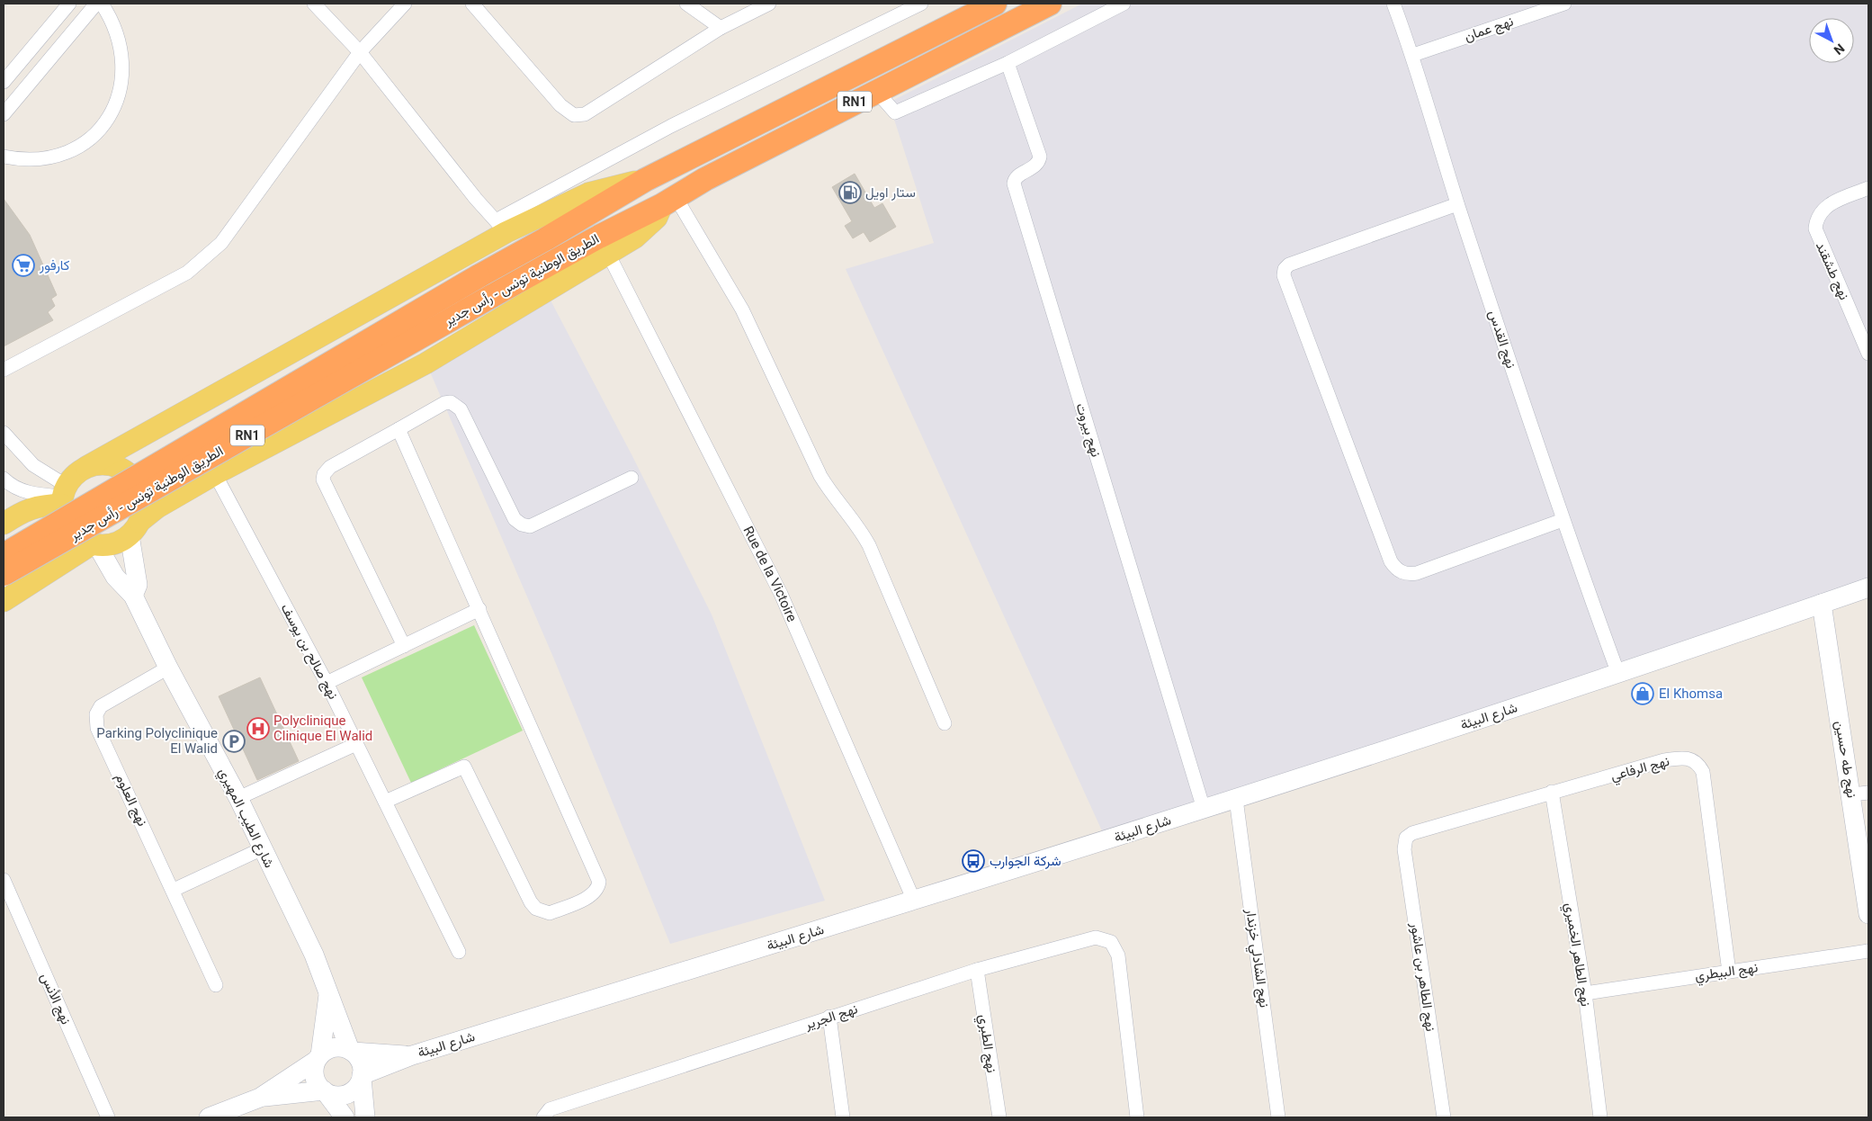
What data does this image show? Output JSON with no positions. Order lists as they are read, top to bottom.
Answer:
{
  "streets": {
    "highway": ["RN1", "الطريق الوطنية تونس - رأس جدير"],
    "main road": ["شارع البيئة", "نهج طه حسين", "شارع الطيب المهيري"],
    "street": [
      "نهج عمان",
      "نهج طشقند",
      "نهج القدس",
      "نهج بيروت",
      "Rue de la Victoire",
      "نهج صالح بن يوسف",
      "نهج الرفاعي",
      "نهج العلوم",
      "نهج الطاهر الخميري",
      "نهج الشادلي خزندار",
      "نهج البيطري",
      "نهج الطاهر بن عاشور",
      "نهج الأنس",
      "نهج الجرير",
      "نهج الطبري"
    ]
  },
  "crossings": [
    ["نهج عمان", "نهج القدس"],
    ["نهج القدس", "شارع البيئة"],
    ["نهج بيروت", "شارع البيئة"],
    ["Rue de la Victoire", "شارع البيئة"],
    ["شارع البيئة", "نهج طه حسين"],
    ["شارع البيئة", "شارع الطيب المهيري"],
    ["شارع البيئة", "نهج الشادلي خزندار"],
    ["نهج الرفاعي", "نهج الطاهر الخميري"],
    ["نهج الرفاعي", "نهج البيطري"],
    ["نهج الرفاعي", "نهج الطاهر بن عاشور"],
    ["نهج العلوم", "شارع الطيب المهيري"],
    ["نهج الطاهر الخميري", "نهج البيطري"],
    ["نهج الجرير", "نهج الطبري"]
  ],
  "places": {
    "fuel station": ["ستار اويل"],
    "supermarket": ["كارفور"],
    "shop": ["El Khomsa"],
    "hospital": ["Polyclinique Clinique El Walid"],
    "parking": ["Parking Polyclinique El Walid"],
    "bus stop": ["شركة الجوارب"]
  },
  "north": "bottom right"
}
